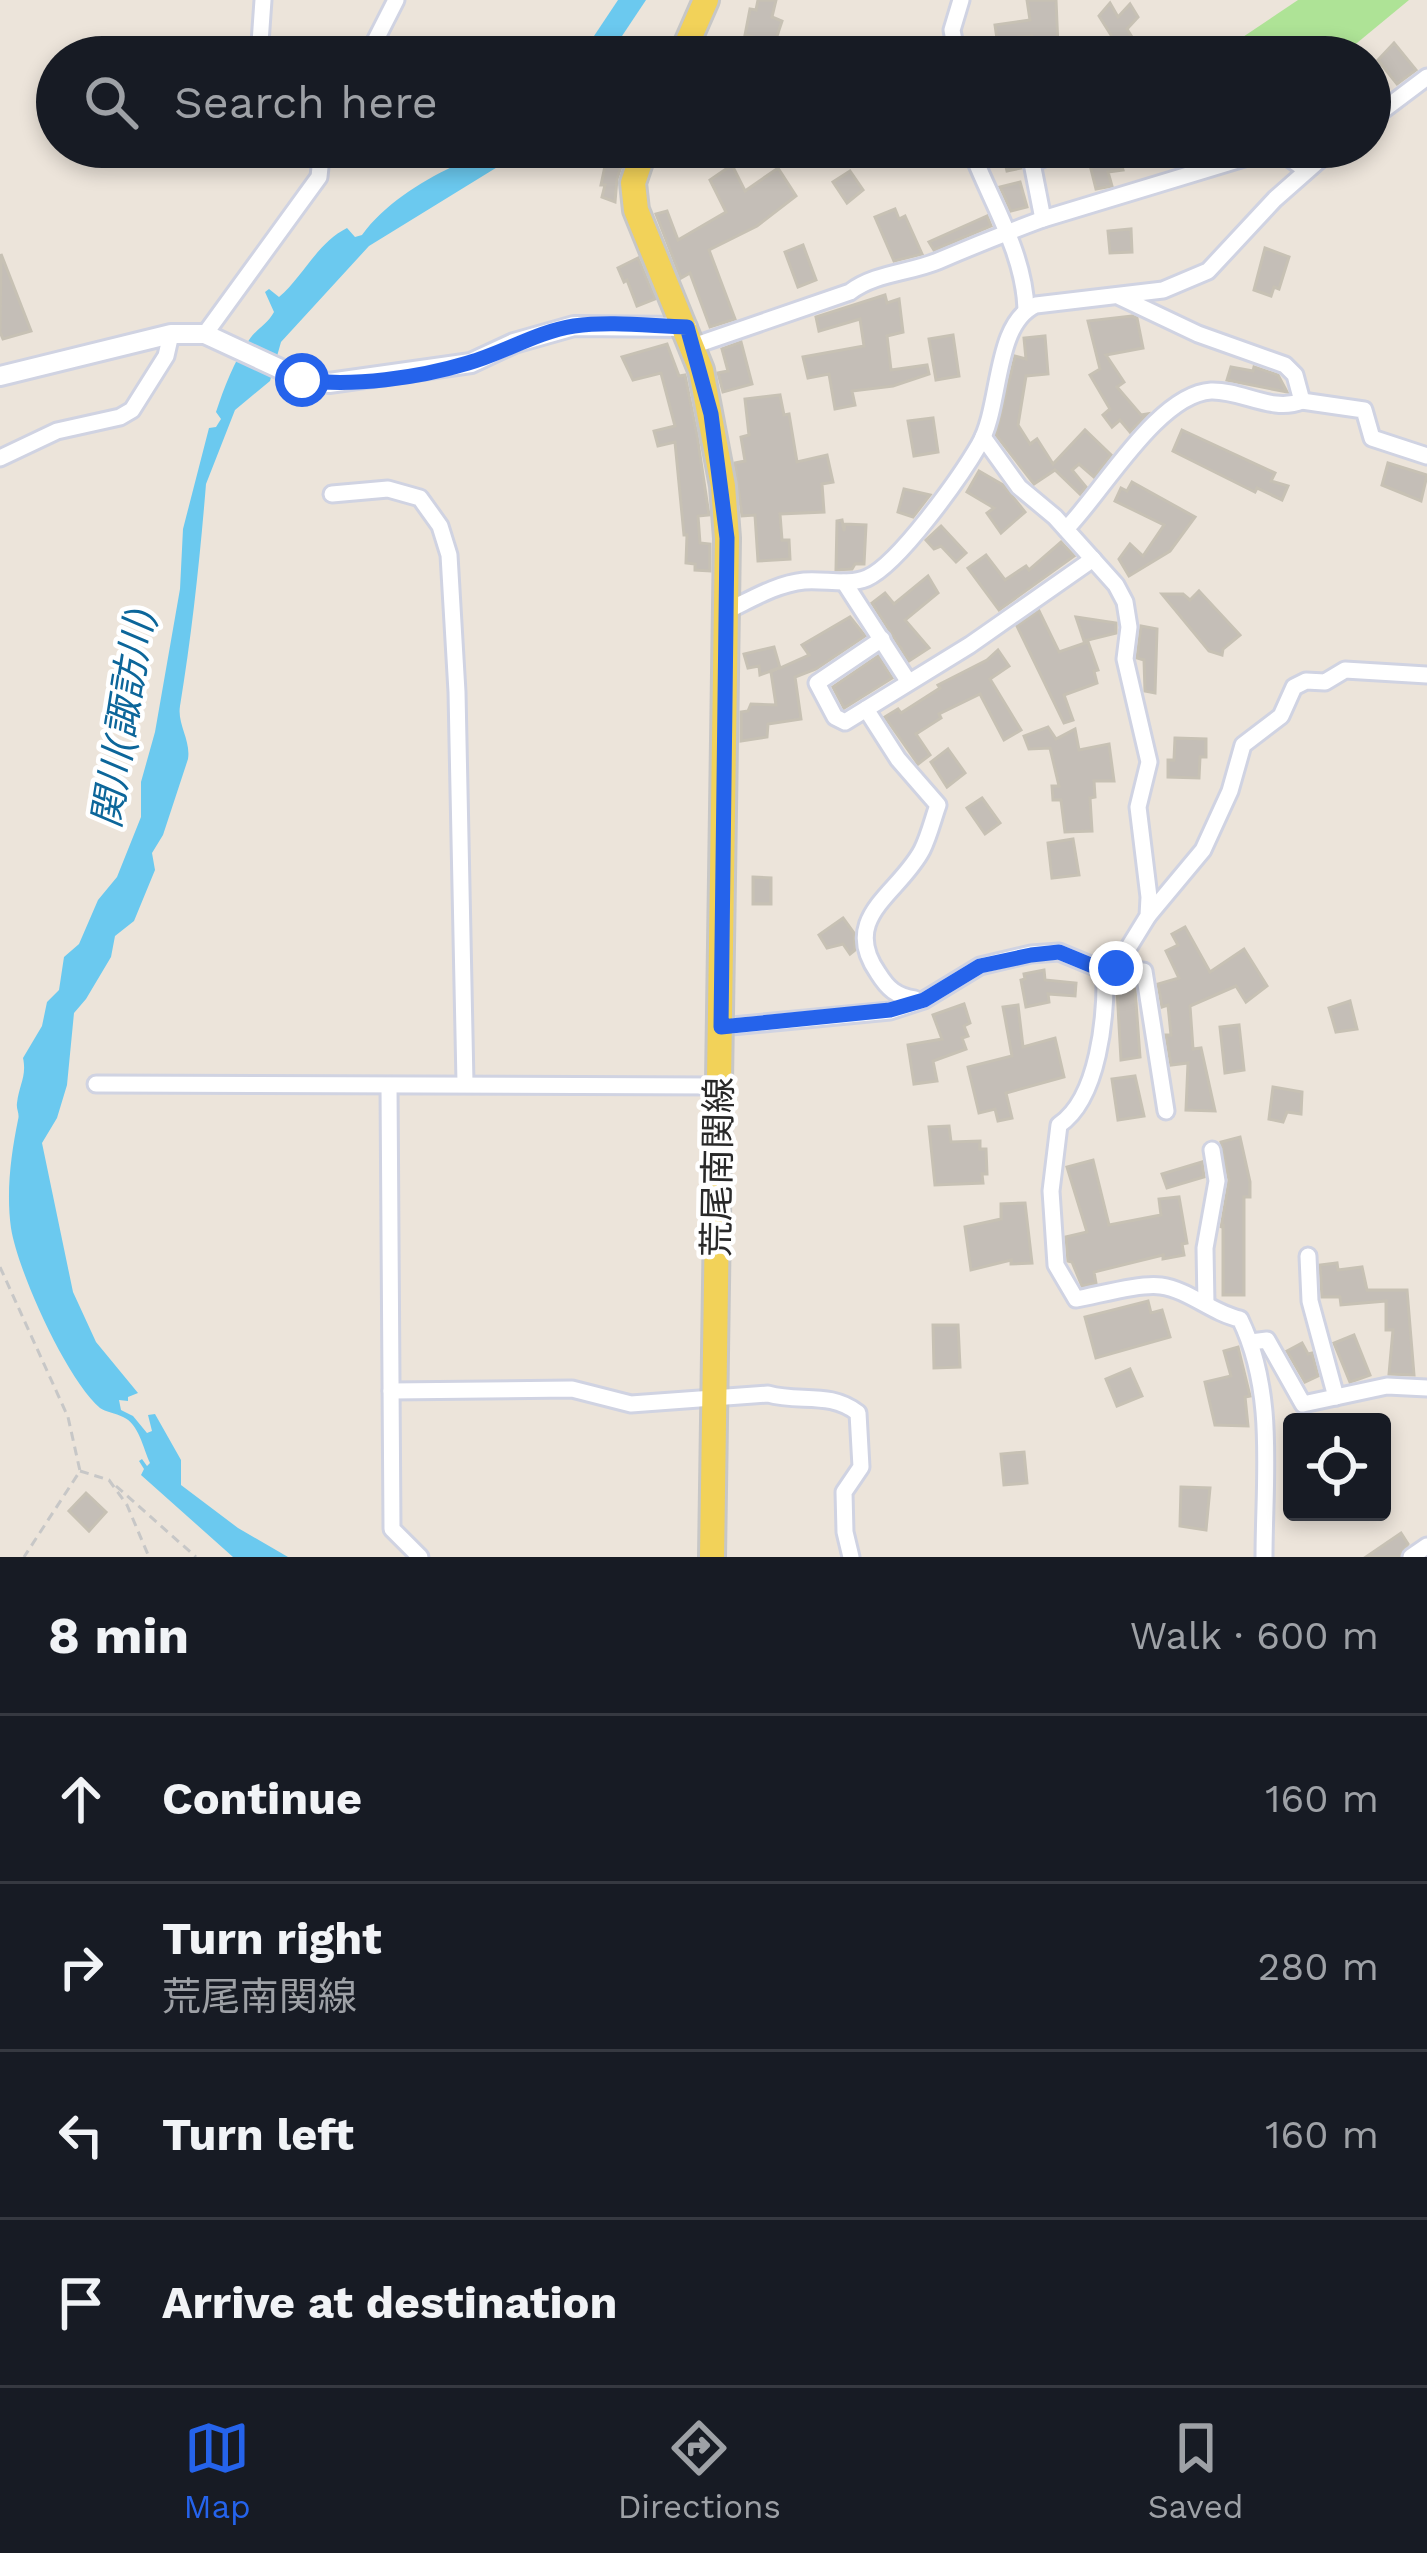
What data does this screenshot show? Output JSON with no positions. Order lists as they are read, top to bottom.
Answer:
{
  "streets": {
    "main road": ["荒尾南関線"]
  },
  "water": ["関川(諏訪川)"],
  "page": {
    "search": "Search here",
    "heading": ["8 min", "Walk · 600 m"],
    "list": [
      ["Continue", "160 m"],
      ["Turn right", "荒尾南関線", "280 m"],
      ["Turn left", "160 m"],
      "Arrive at destination"
    ],
    "nav": ["Map", "Directions", "Saved"]
  }
}
